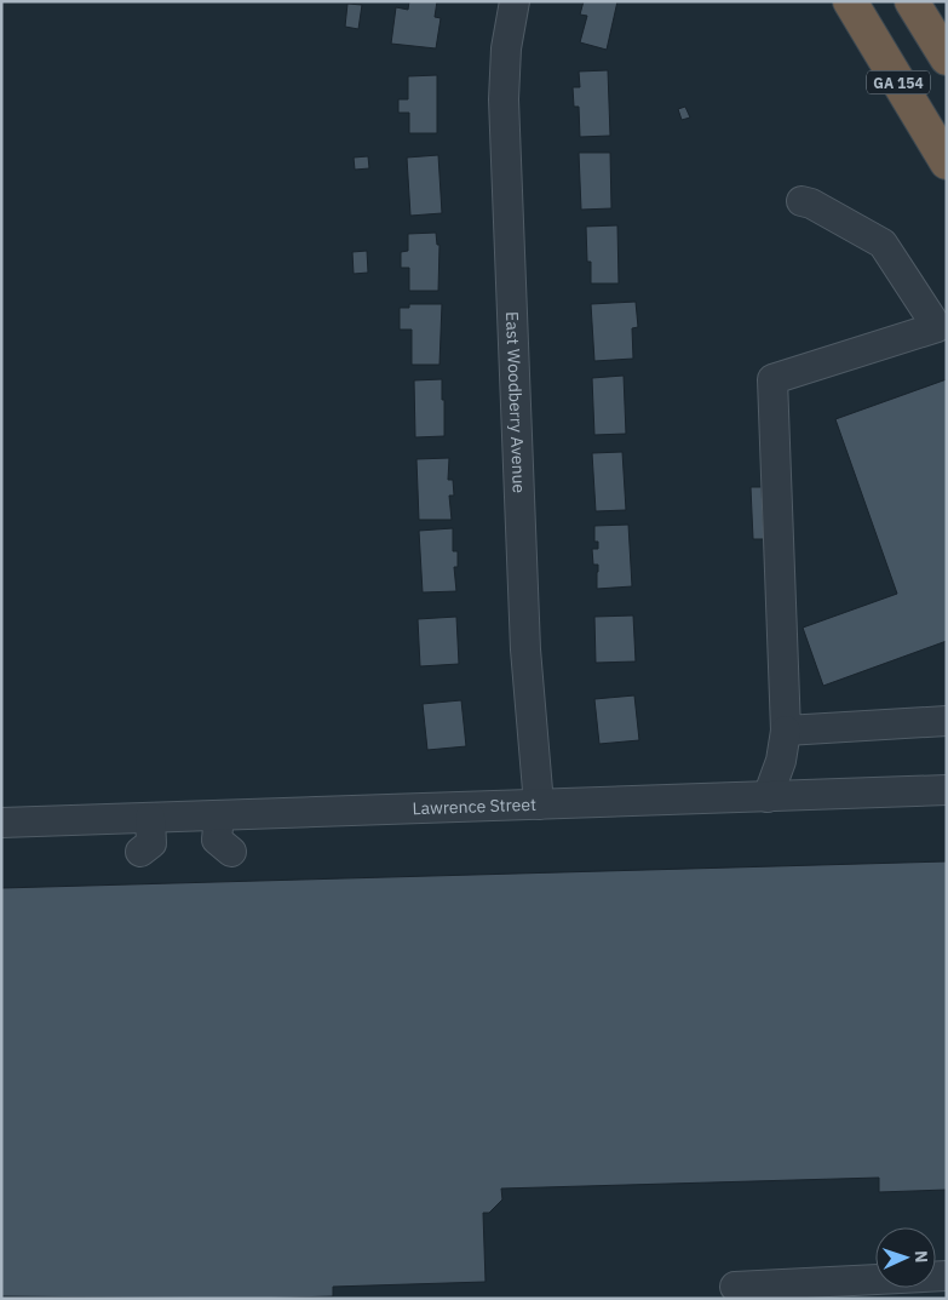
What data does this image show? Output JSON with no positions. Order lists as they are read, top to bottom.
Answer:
{
  "streets": {
    "highway": ["GA 154"],
    "street": ["East Woodberry Avenue", "Lawrence Street"]
  },
  "crossings": [
    ["East Woodberry Avenue", "Lawrence Street"]
  ],
  "north": "right"
}
